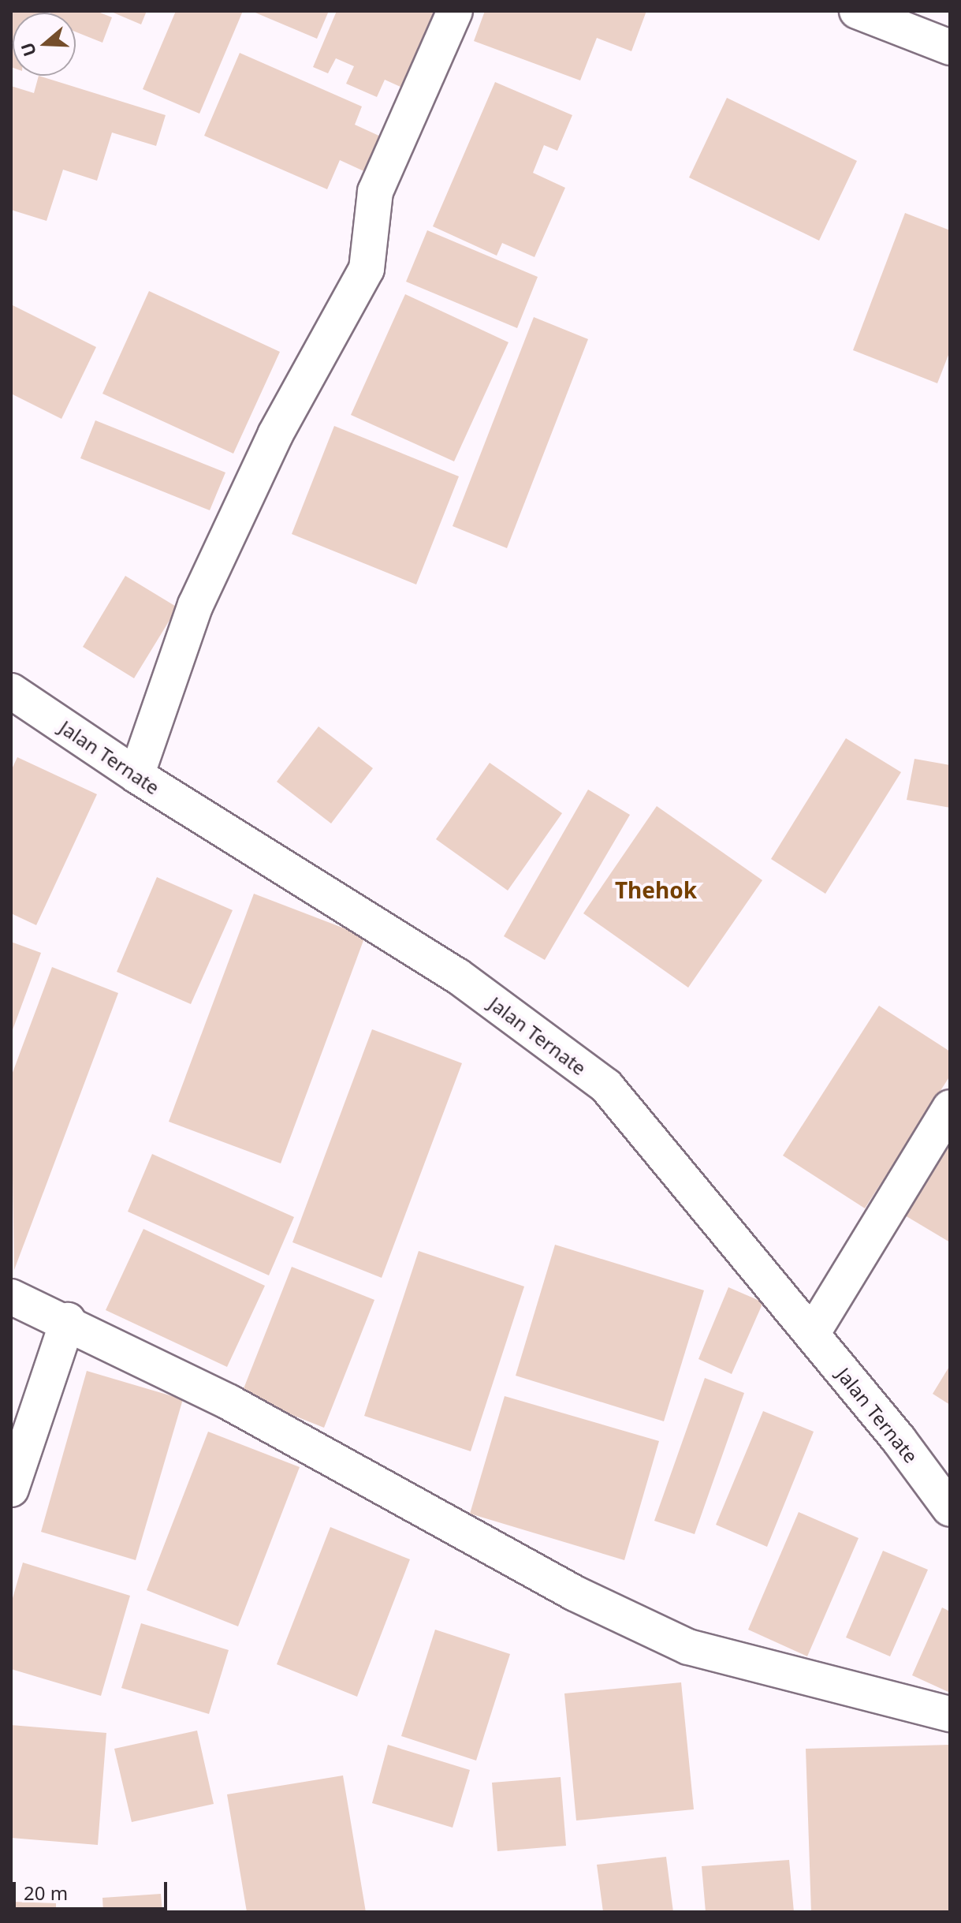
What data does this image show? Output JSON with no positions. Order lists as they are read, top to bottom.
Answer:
{
  "streets": {
    "street": ["Jalan Ternate"]
  },
  "districts": ["Thehok"],
  "scale_bar": "20 m",
  "north": "left"
}
